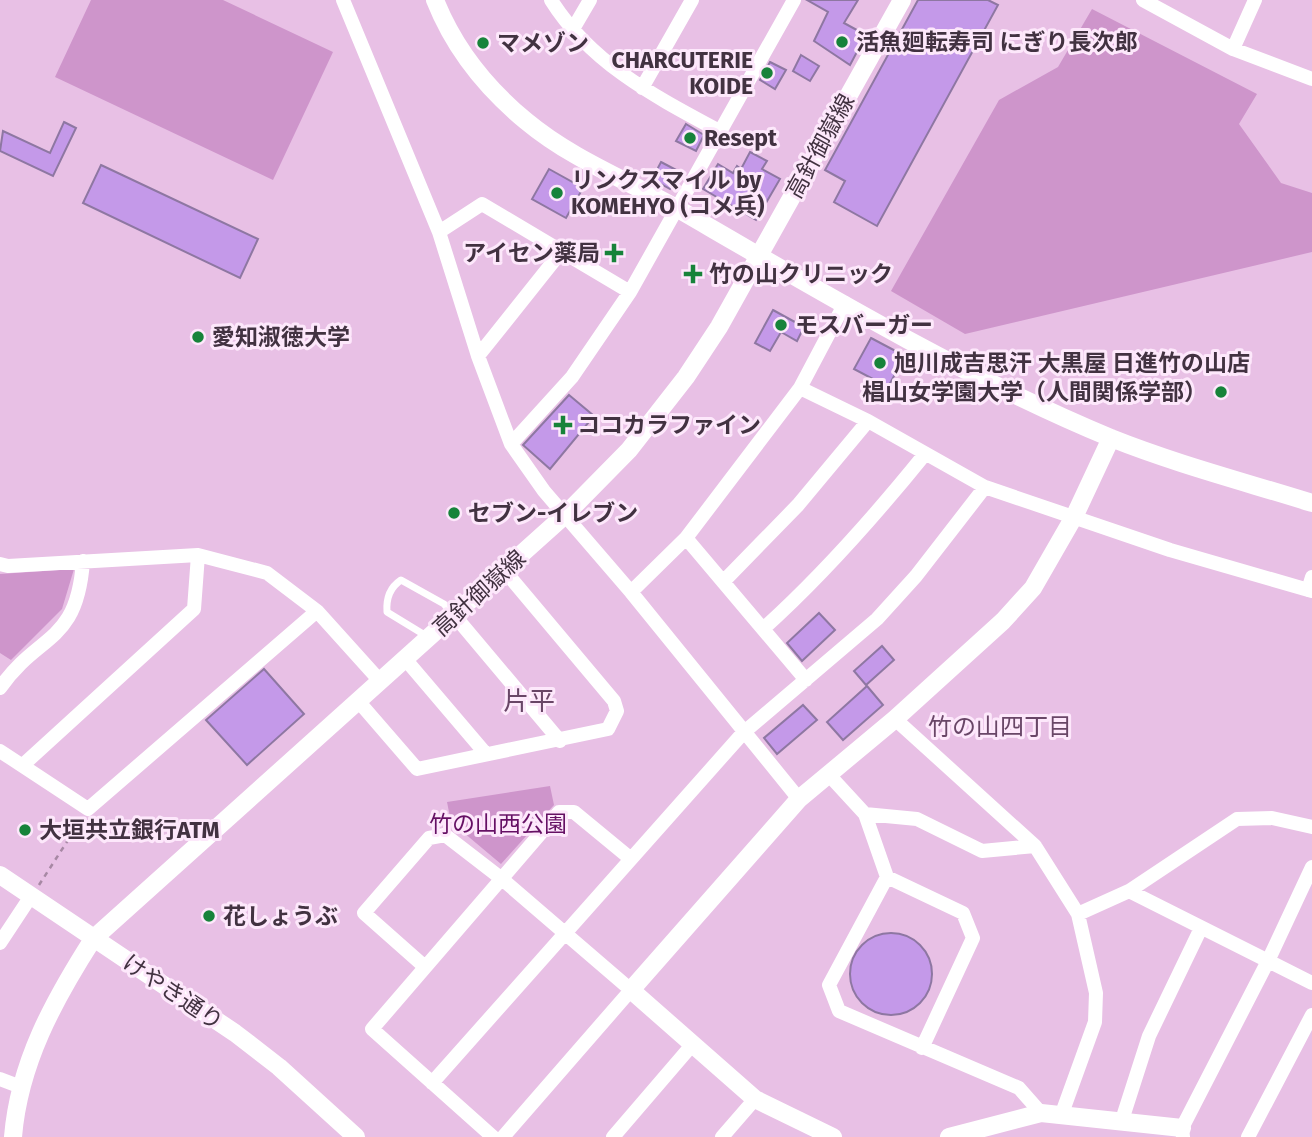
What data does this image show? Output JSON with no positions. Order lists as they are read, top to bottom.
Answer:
{
  "streets": {
    "street": ["高針御嶽線", "けやき通り"]
  },
  "crossings": [
    ["高針御嶽線", "けやき通り"]
  ],
  "districts": ["片平", "竹の山四丁目"],
  "parks": ["竹の山西公園"],
  "places": {
    "other": [
      "活魚廻転寿司 にぎり長次郎",
      "マメゾン",
      "CHARCUTERIE KOIDE",
      "Resept",
      "リンクスマイル by KOMEHYO (コメ兵)",
      "モスバーガー",
      "愛知淑徳大学",
      "旭川成吉思汗 大黒屋 日進竹の山店",
      "椙山女学園大学（人間関係学部）",
      "セブン-イレブン",
      "大垣共立銀行ATM",
      "花しょうぶ"
    ],
    "health": ["アイセン薬局", "竹の山クリニック", "ココカラファイン"]
  }
}
